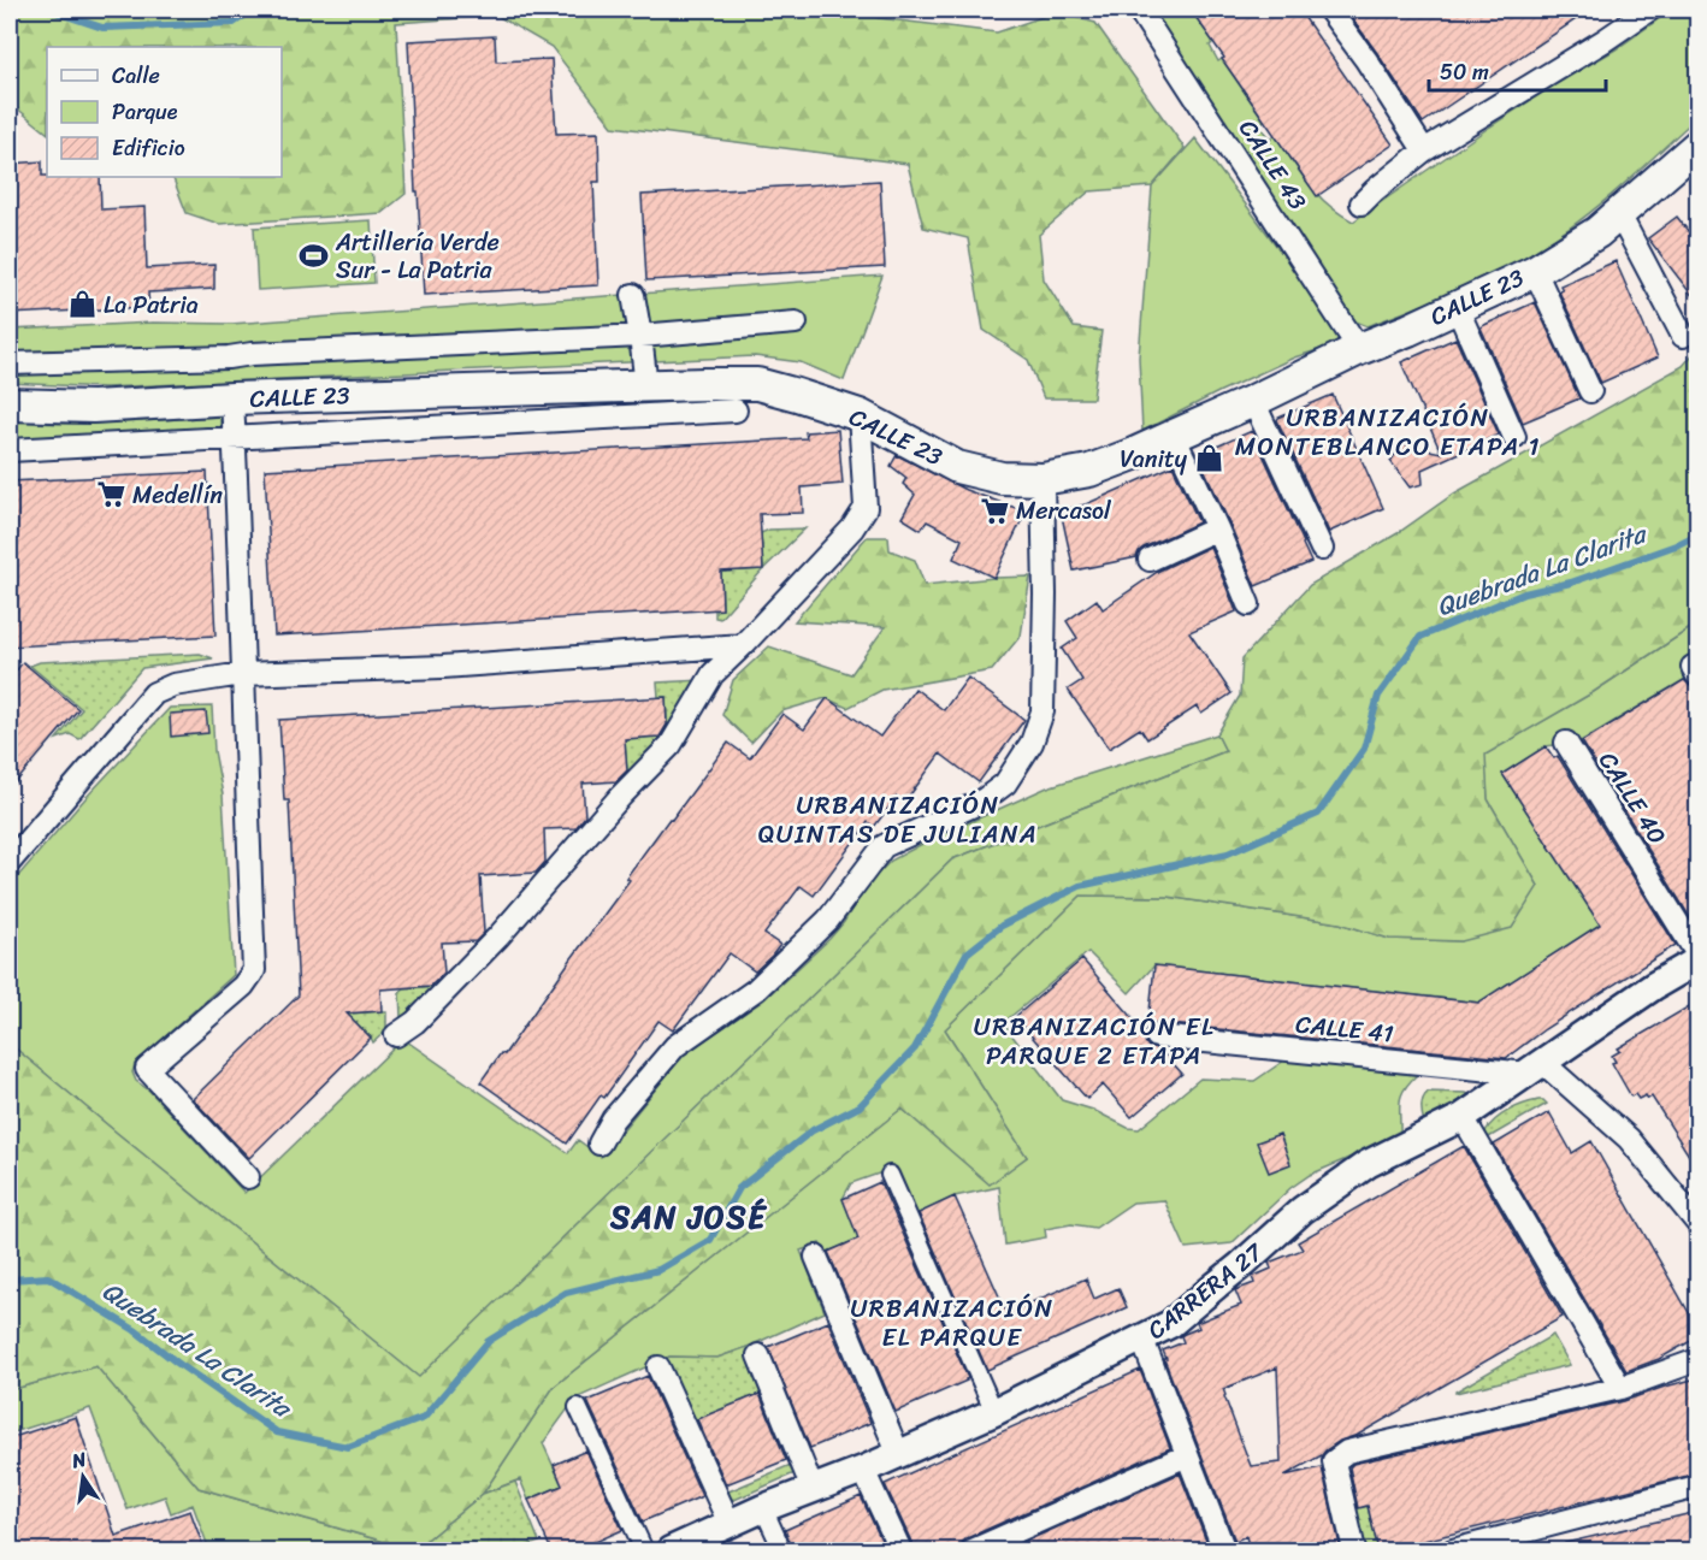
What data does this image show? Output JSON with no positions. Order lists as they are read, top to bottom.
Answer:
{
  "streets": {
    "main road": ["CALLE 23"],
    "street": [
      "CALLE 43",
      "CALLE 40",
      "CALLE 41",
      "CARRERA 27"
    ]
  },
  "crossings": [
    ["CALLE 43", "CALLE 23"],
    ["CALLE 40", "CARRERA 27"],
    ["CALLE 41", "CARRERA 27"]
  ],
  "districts": [
    "URBANIZACIÓN MONTEBLANCO ETAPA 1",
    "URBANIZACIÓN QUINTAS DE JULIANA",
    "URBANIZACIÓN EL PARQUE 2 ETAPA",
    "SAN JOSÉ",
    "URBANIZACIÓN EL PARQUE"
  ],
  "water": ["Quebrada La Clarita"],
  "places": {
    "sports": ["Artillería Verde Sur - La Patria"],
    "shop": ["La Patria", "Vanity"],
    "supermarket": ["Medellín", "Mercasol"]
  },
  "legend": ["Calle", "Parque", "Edificio"],
  "scale_bar": "50 m",
  "north": "top"
}
